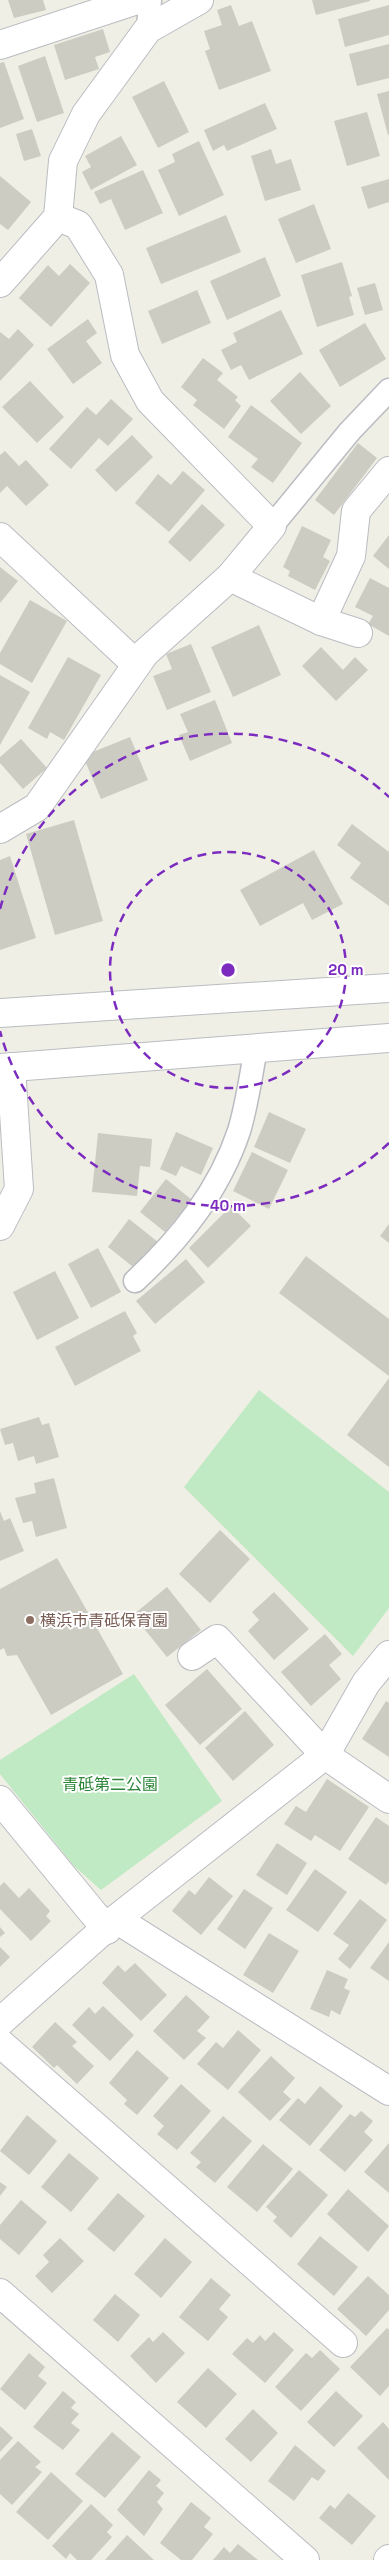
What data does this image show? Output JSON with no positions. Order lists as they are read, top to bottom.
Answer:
{
  "parks": ["青砥第二公園"],
  "places": ["横浜市青砥保育園"],
  "rings": ["20 m", "40 m"]
}
